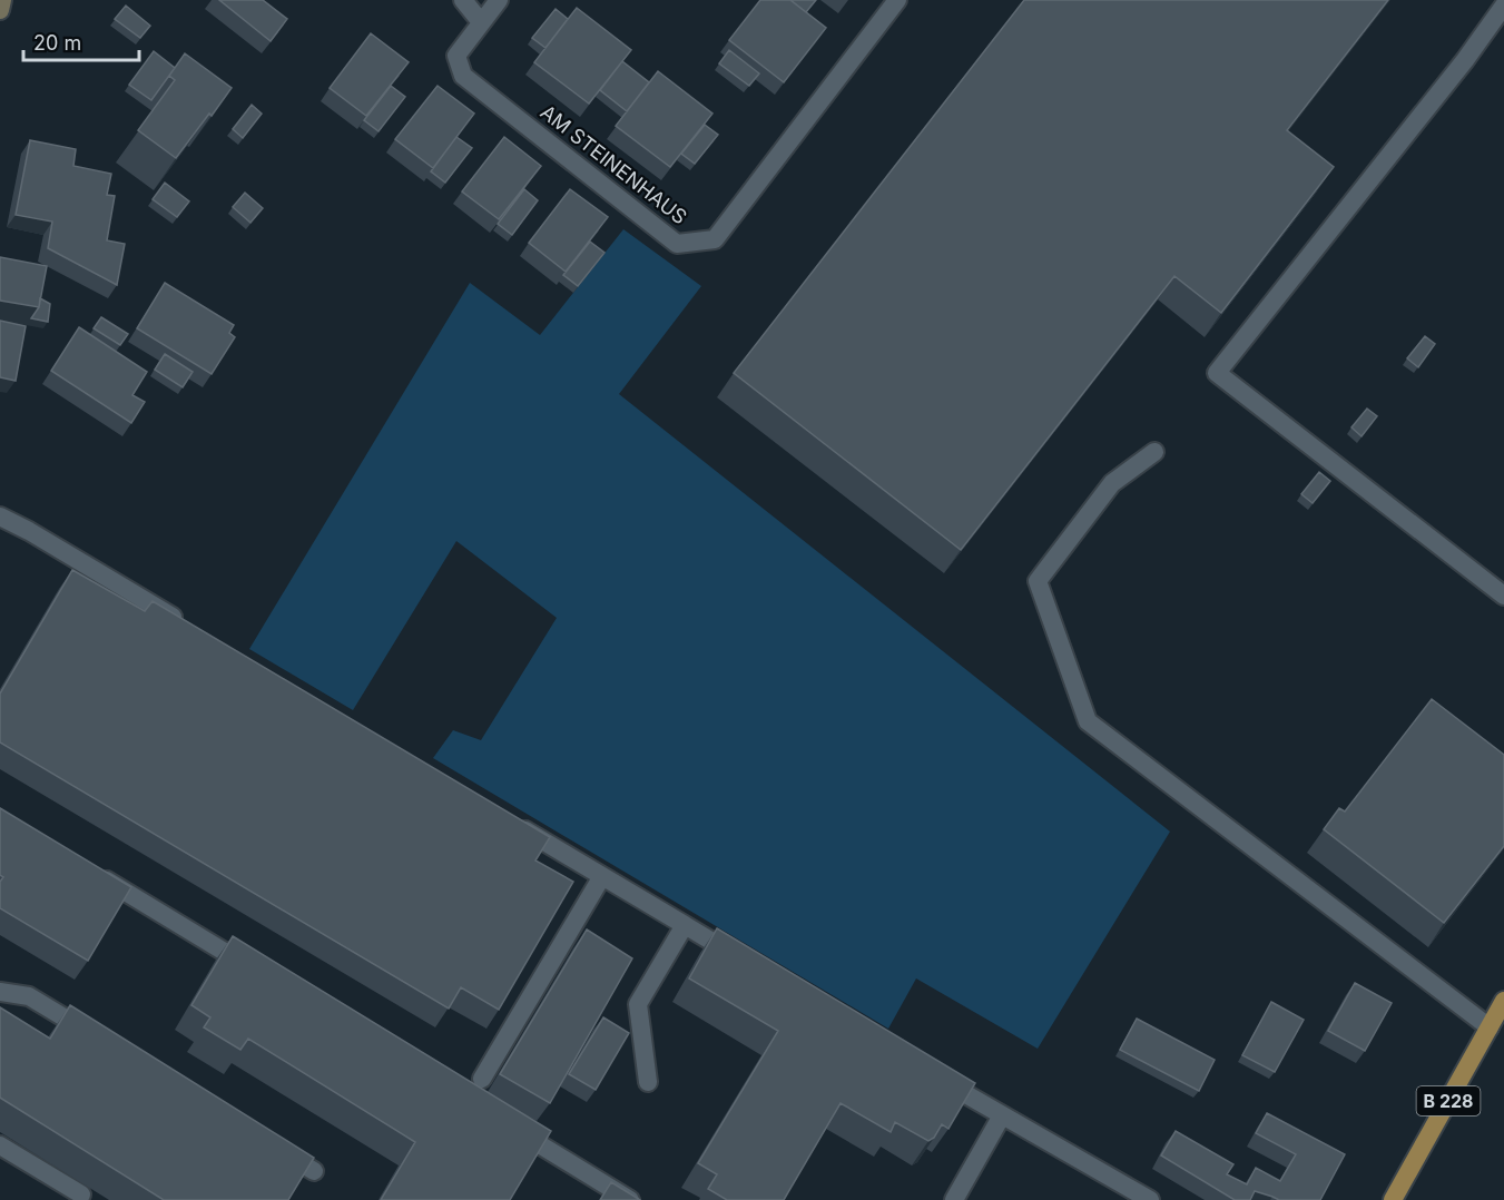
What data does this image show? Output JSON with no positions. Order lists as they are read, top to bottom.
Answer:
{
  "streets": {
    "main road": ["B 228"],
    "street": ["AM STEINENHAUS"]
  },
  "scale_bar": "20 m"
}
